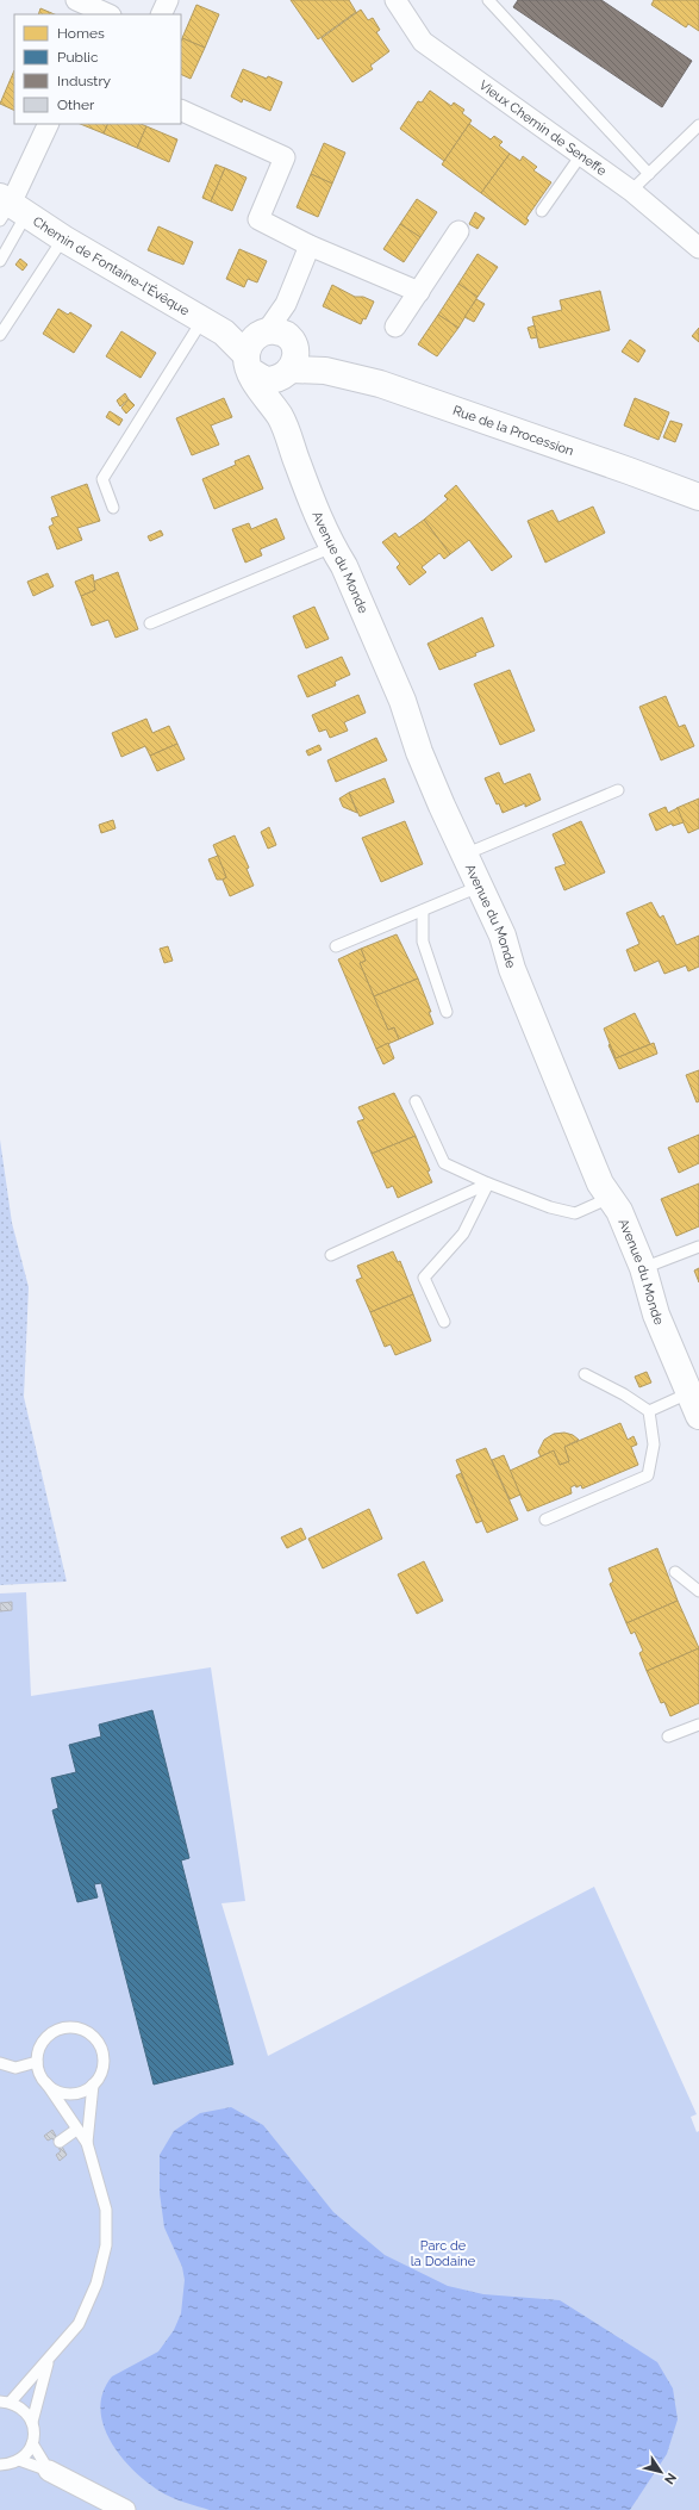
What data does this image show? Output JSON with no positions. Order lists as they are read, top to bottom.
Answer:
{
  "streets": {
    "street": [
      "Vieux Chemin de Seneffe",
      "Chemin de Fontaine-l'Évêque",
      "Rue de la Procession",
      "Avenue du Monde"
    ]
  },
  "crossings": [
    ["Chemin de Fontaine-l'Évêque", "Rue de la Procession"],
    ["Chemin de Fontaine-l'Évêque", "Avenue du Monde"],
    ["Rue de la Procession", "Avenue du Monde"]
  ],
  "parks": ["Parc de la Dodaine"],
  "legend": [
    "Homes",
    "Public",
    "Industry",
    "Other"
  ],
  "north": "bottom right"
}
